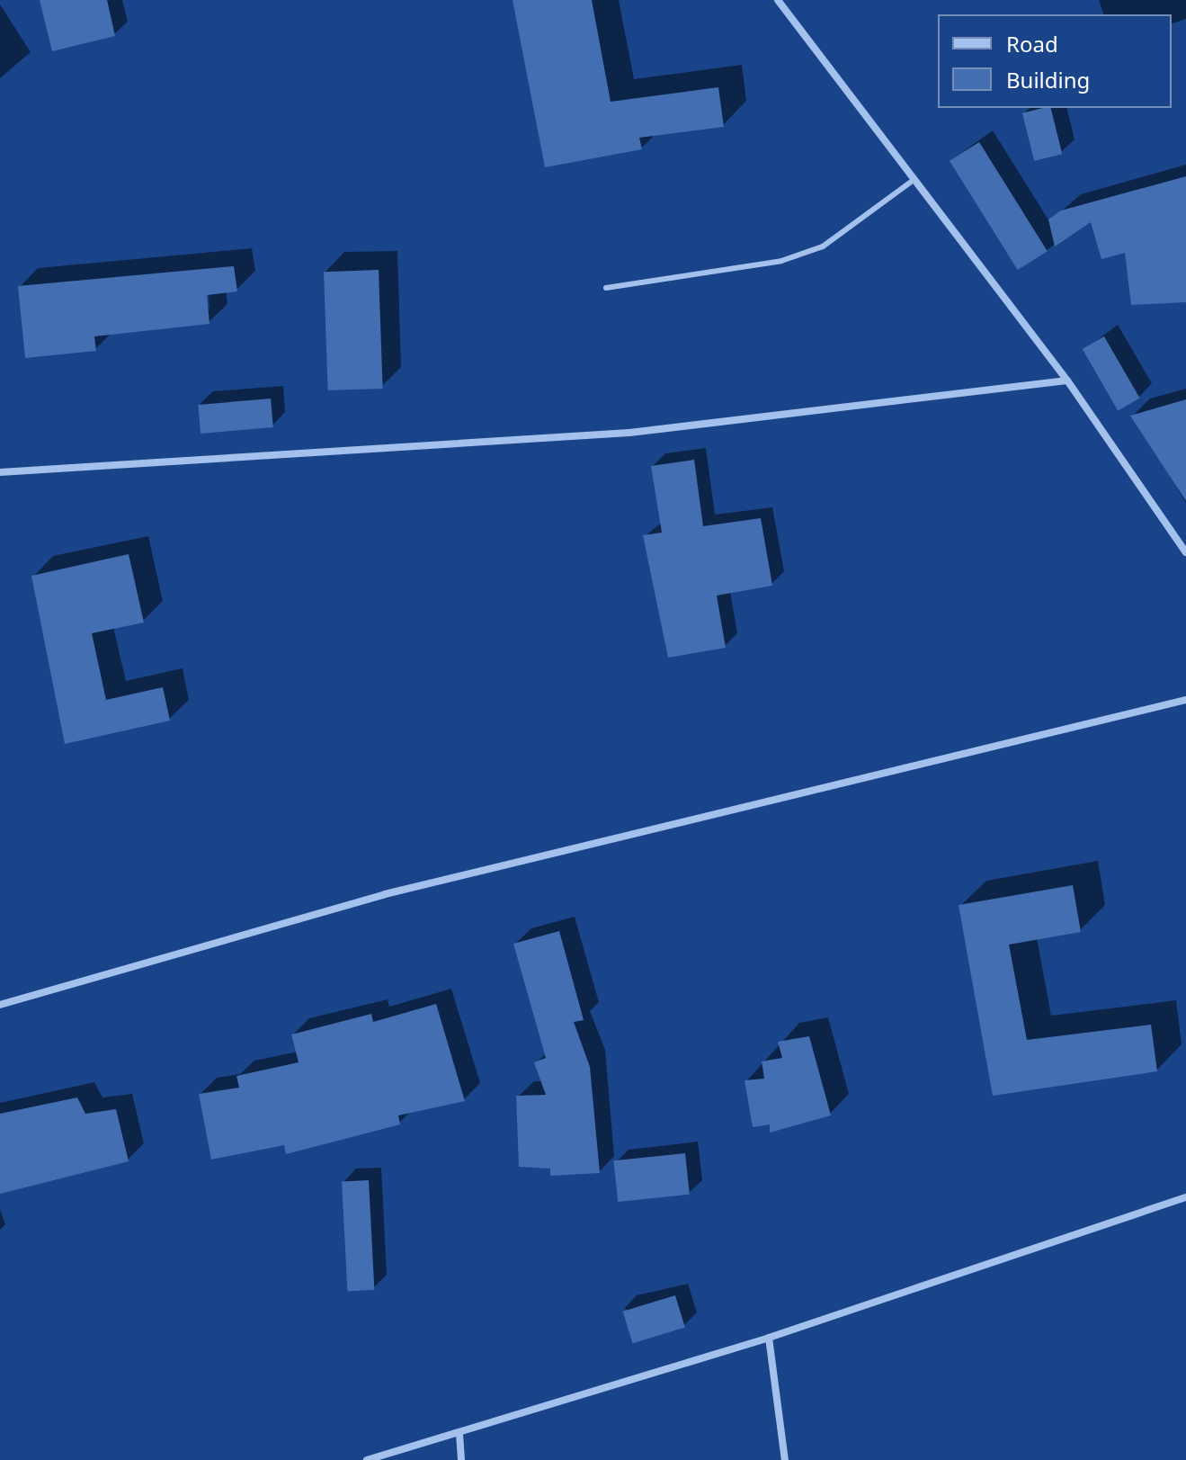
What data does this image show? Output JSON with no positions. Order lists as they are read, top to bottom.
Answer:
{
  "legend": ["Road", "Building"]
}
